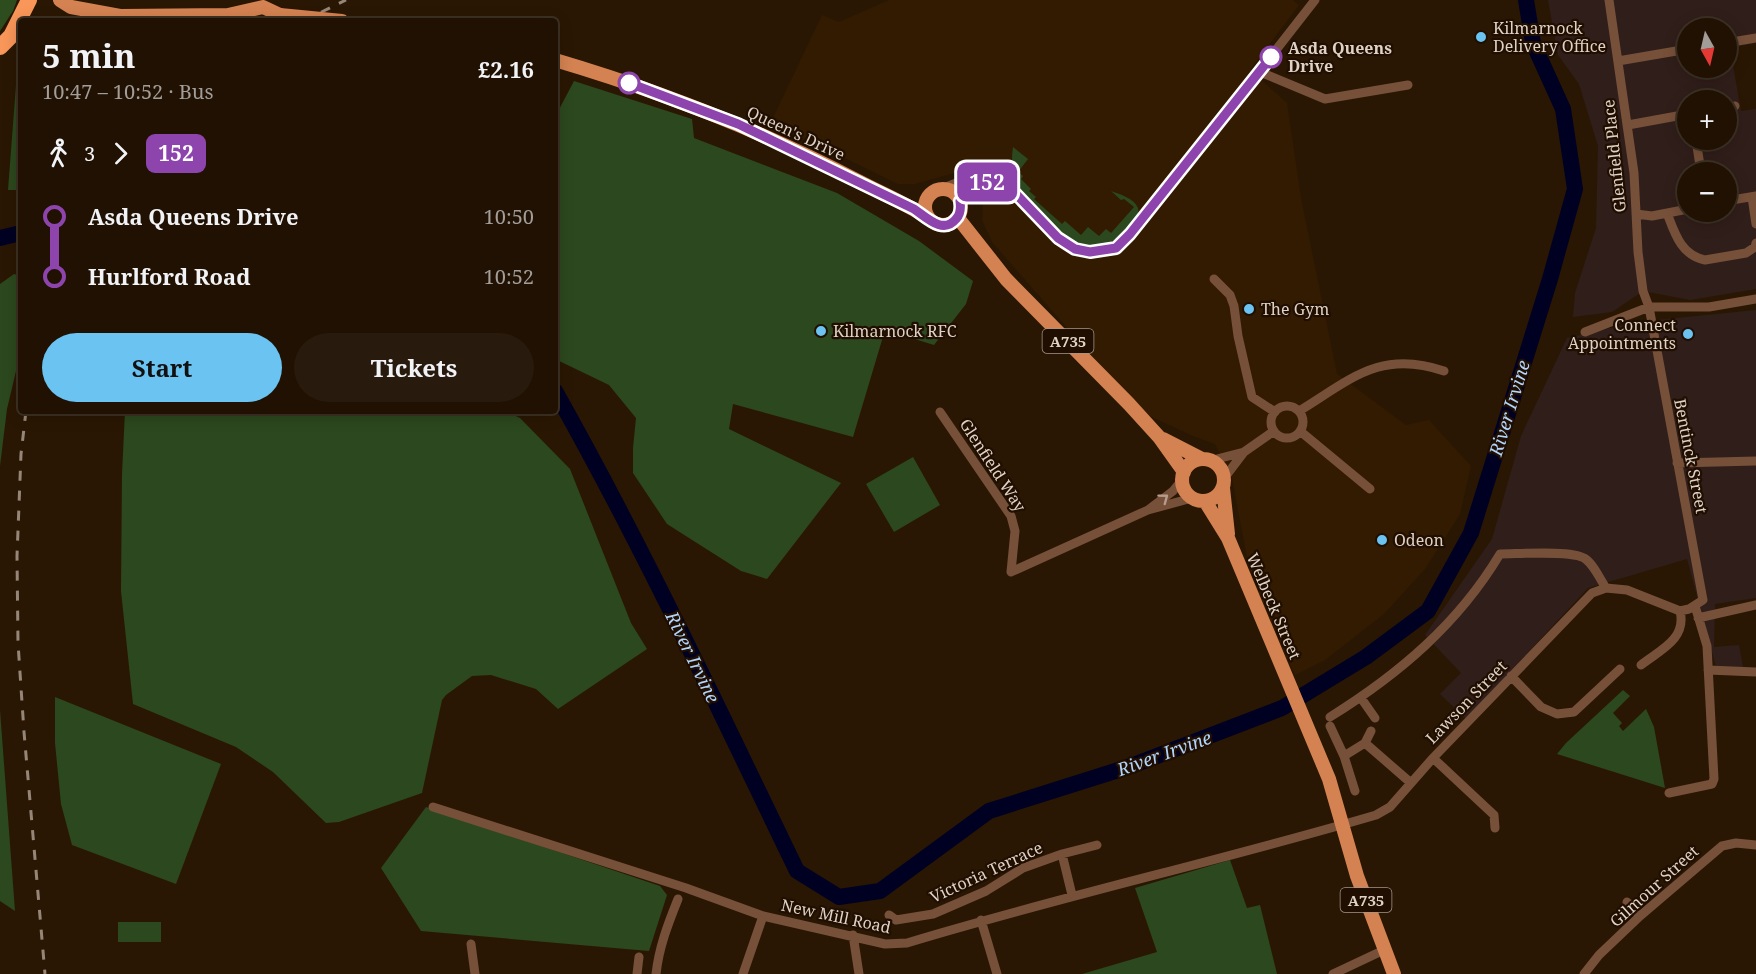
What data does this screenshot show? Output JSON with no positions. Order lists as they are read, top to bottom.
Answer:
{
  "streets": {
    "main road": ["Queen's Drive", "A735", "Welbeck Street"],
    "street": [
      "Glenfield Place",
      "Bentinck Street",
      "Glenfield Way",
      "Lawson Street",
      "Victoria Terrace",
      "Gilmour Street",
      "New Mill Road"
    ]
  },
  "crossings": [
    ["Queen's Drive", "A735"],
    ["Glenfield Place", "Bentinck Street"],
    ["A735", "Welbeck Street"],
    ["A735", "Lawson Street"],
    ["A735", "New Mill Road"],
    ["Welbeck Street", "Lawson Street"],
    ["Welbeck Street", "New Mill Road"],
    ["Lawson Street", "New Mill Road"],
    ["Victoria Terrace", "New Mill Road"]
  ],
  "water": ["River Irvine"],
  "places": [
    "Kilmarnock Delivery Office",
    "Asda Queens Drive",
    "The Gym",
    "Kilmarnock RFC",
    "Connect Appointments",
    "Odeon"
  ],
  "lines": ["bus line 152"],
  "north": "bottom",
  "page": {
    "on_map": "152",
    "map_buttons": ["+", "−"],
    "heading": ["5 min", "10:47 – 10:52 · Bus", "£2.16"],
    "legs": ["3", "152"],
    "list": [
      {
        "name": "Asda Queens Drive",
        "value": "10:50"
      },
      {
        "name": "Hurlford Road",
        "value": "10:52"
      }
    ],
    "buttons": ["Start", "Tickets"]
  }
}
